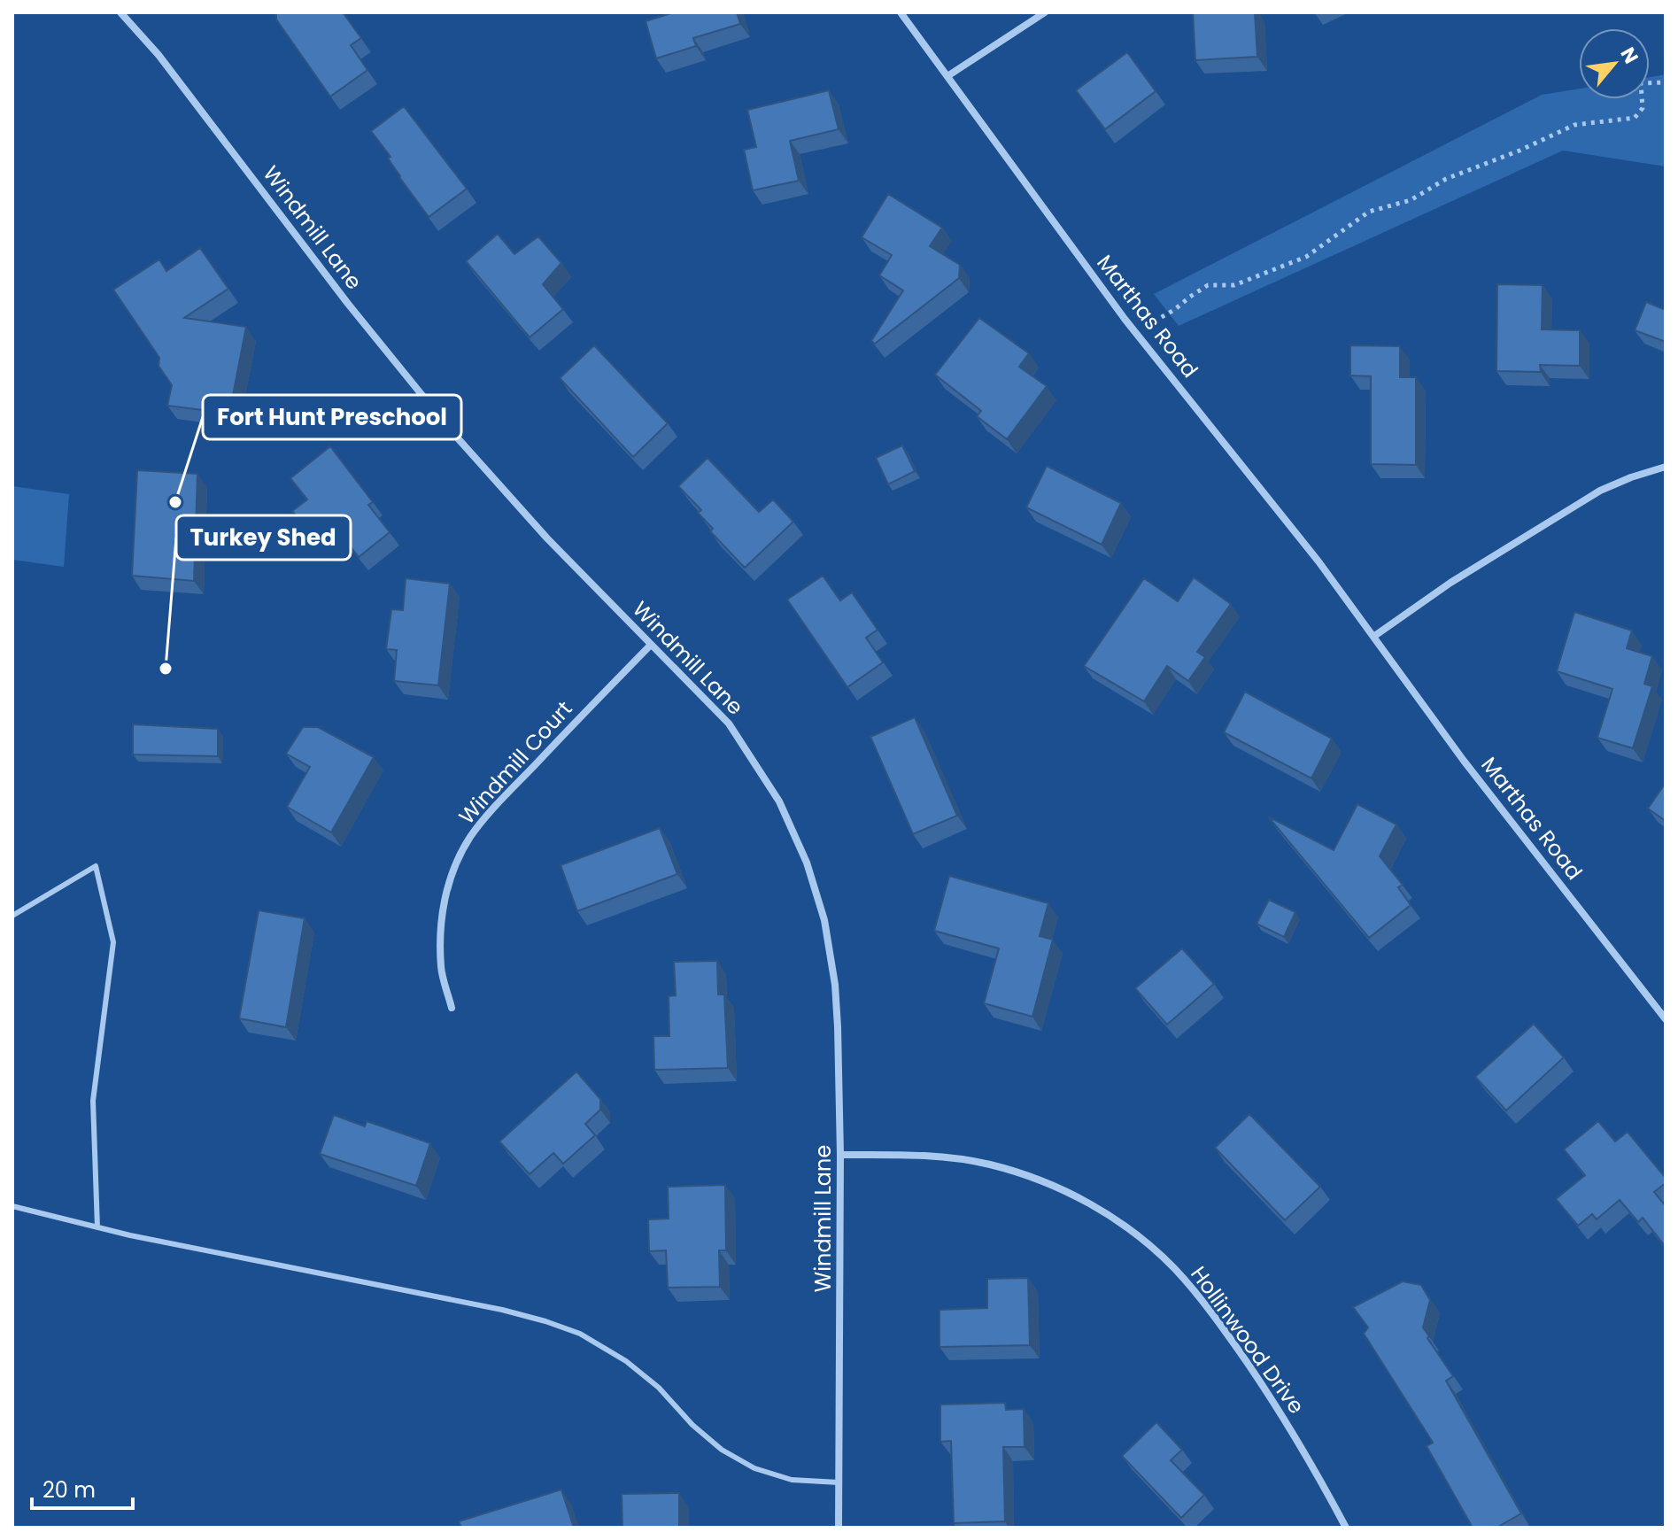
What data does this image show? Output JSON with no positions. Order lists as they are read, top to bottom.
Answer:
{
  "streets": {
    "street": [
      "Windmill Lane",
      "Marthas Road",
      "Windmill Court",
      "Hollinwood Drive"
    ]
  },
  "crossings": [
    ["Windmill Lane", "Windmill Court"],
    ["Windmill Lane", "Hollinwood Drive"]
  ],
  "places": ["Fort Hunt Preschool", "Turkey Shed"],
  "scale_bar": "20 m",
  "north": "top right"
}
